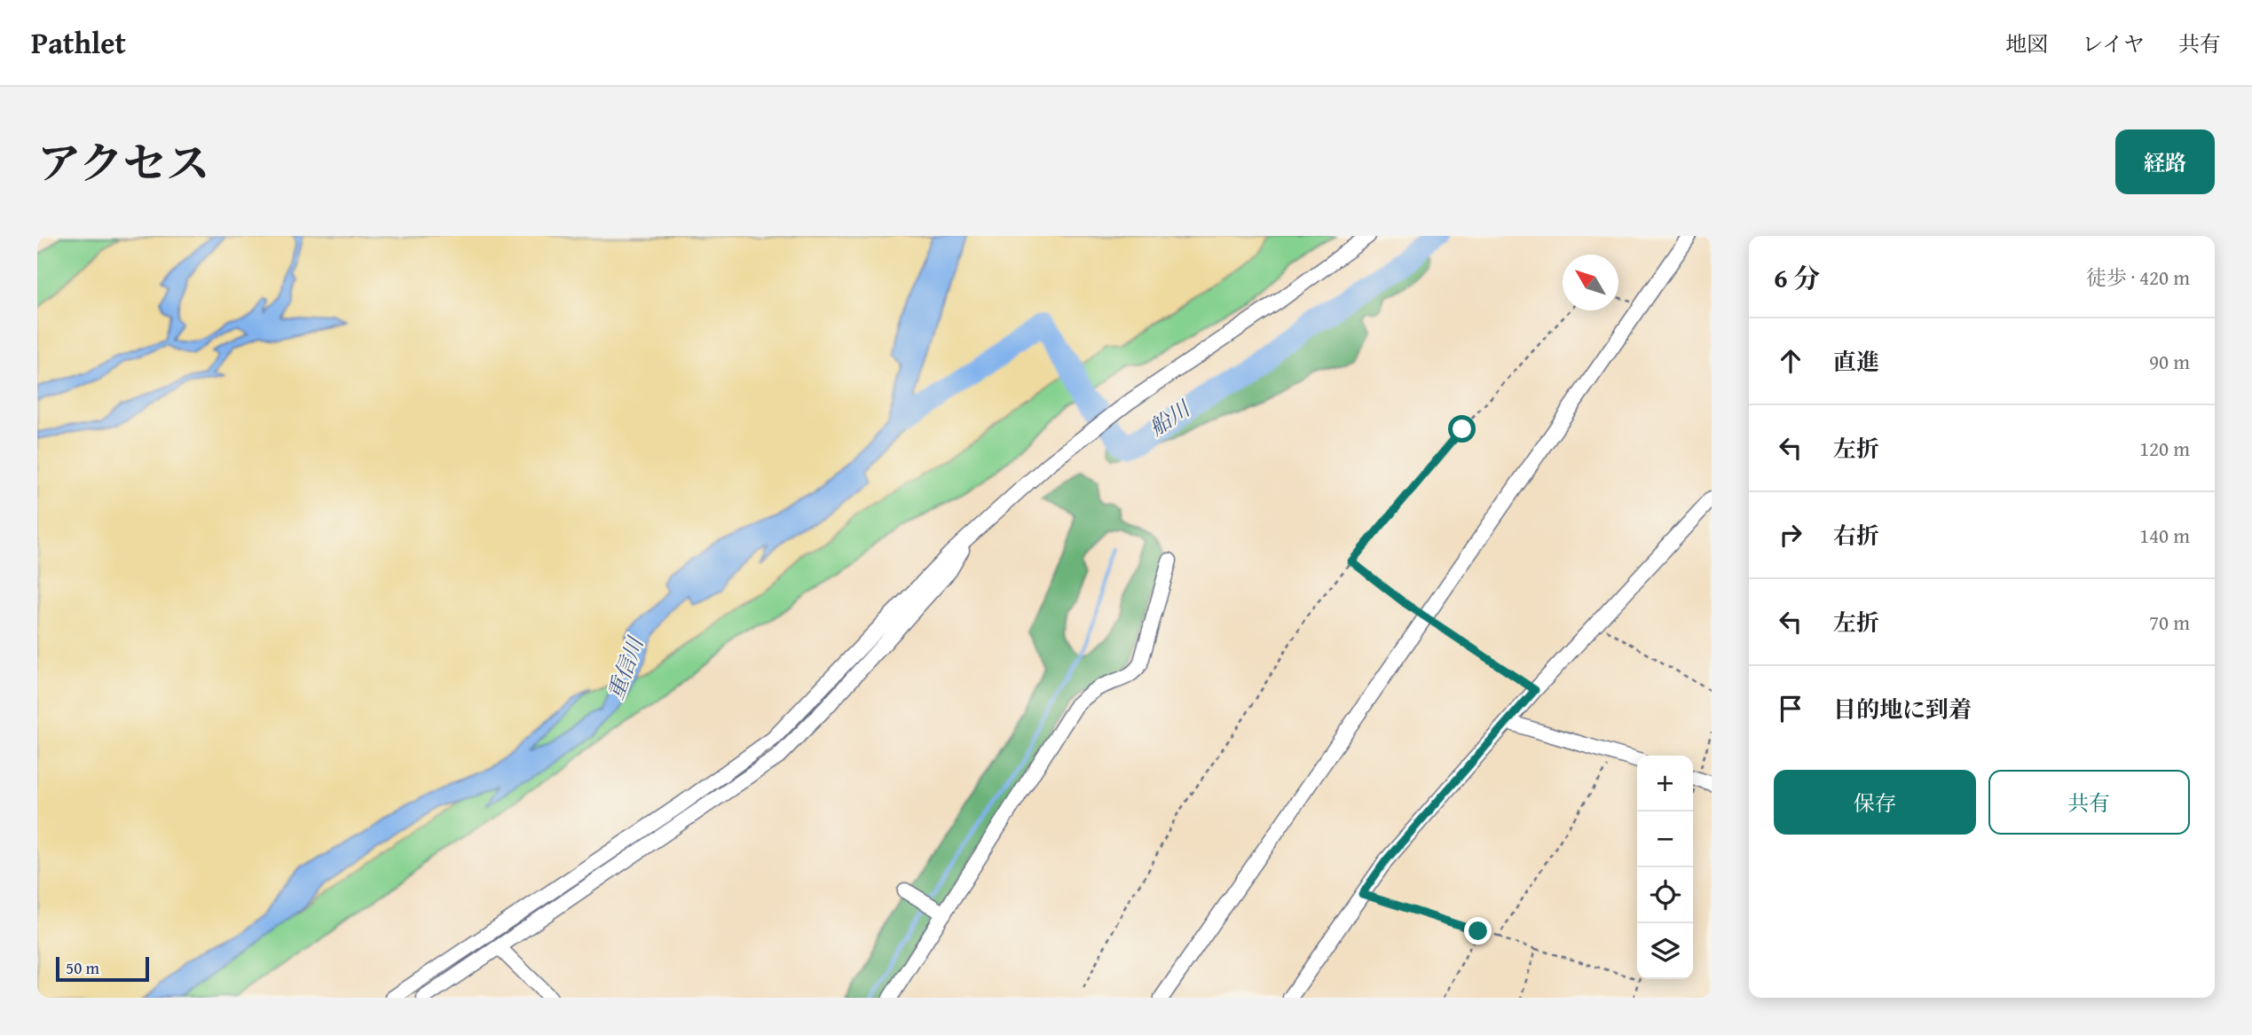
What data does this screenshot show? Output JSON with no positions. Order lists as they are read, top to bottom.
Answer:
{
  "water": ["船川", "重信川"],
  "scale_bar": "50 m",
  "north": "top left",
  "page": {
    "header": "Pathlet",
    "nav": ["地図", "レイヤ", "共有"],
    "title": "アクセス",
    "buttons": [
      "経路",
      ["保存", "共有"]
    ],
    "heading": ["6 分", "徒歩 · 420 m"],
    "list": [
      ["直進", "90 m"],
      ["左折", "120 m"],
      ["右折", "140 m"],
      ["左折", "70 m"],
      "目的地に到着"
    ],
    "map_buttons": ["+", "−"],
    "scale": "50 m"
  }
}
